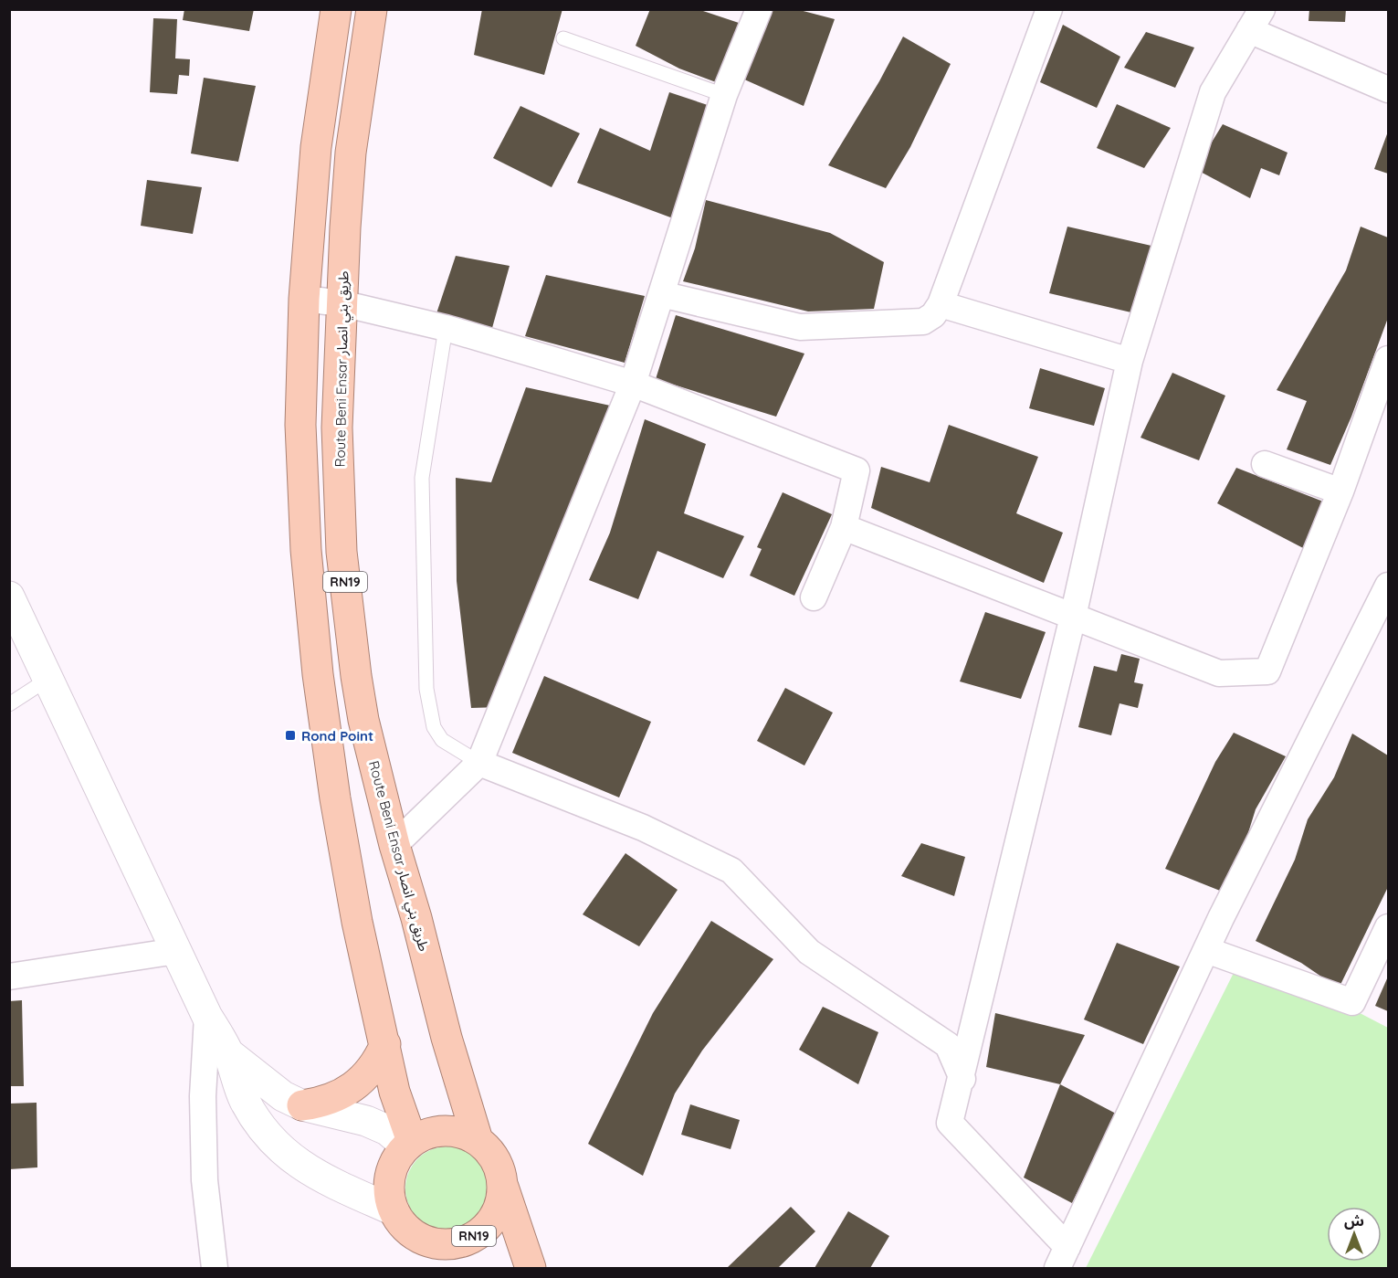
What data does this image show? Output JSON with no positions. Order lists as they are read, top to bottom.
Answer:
{
  "streets": {
    "highway": ["Route Beni Ensar طريق بني انصار", "RN19"]
  },
  "crossings": [
    ["Route Beni Ensar طريق بني انصار", "RN19"]
  ],
  "places": {
    "transit": ["Rond Point"]
  },
  "north": "top"
}
